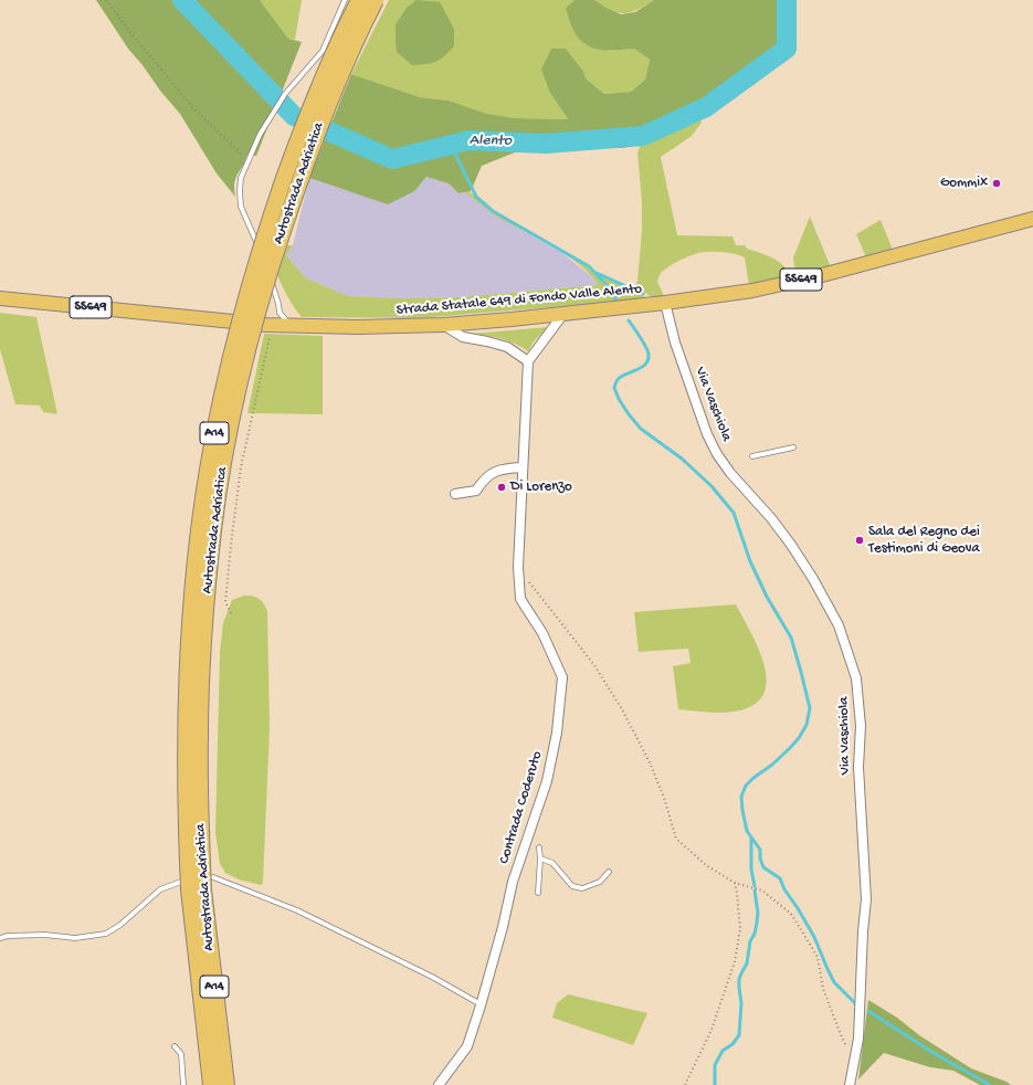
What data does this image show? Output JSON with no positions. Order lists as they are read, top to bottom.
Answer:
{
  "streets": {
    "highway": ["Autostrada Adriatica", "A14"],
    "main road": ["SS649", "Strada Statale 649 di Fondo Valle Alento"],
    "street": ["Via Vaschiola", "Contrada Coderuto"]
  },
  "crossings": [
    ["Strada Statale 649 di Fondo Valle Alento", "Via Vaschiola"]
  ],
  "water": ["Alento"],
  "places": ["Gommix", "Di Lorenzo", "Sala del Regno dei Testimoni di Geova"]
}
